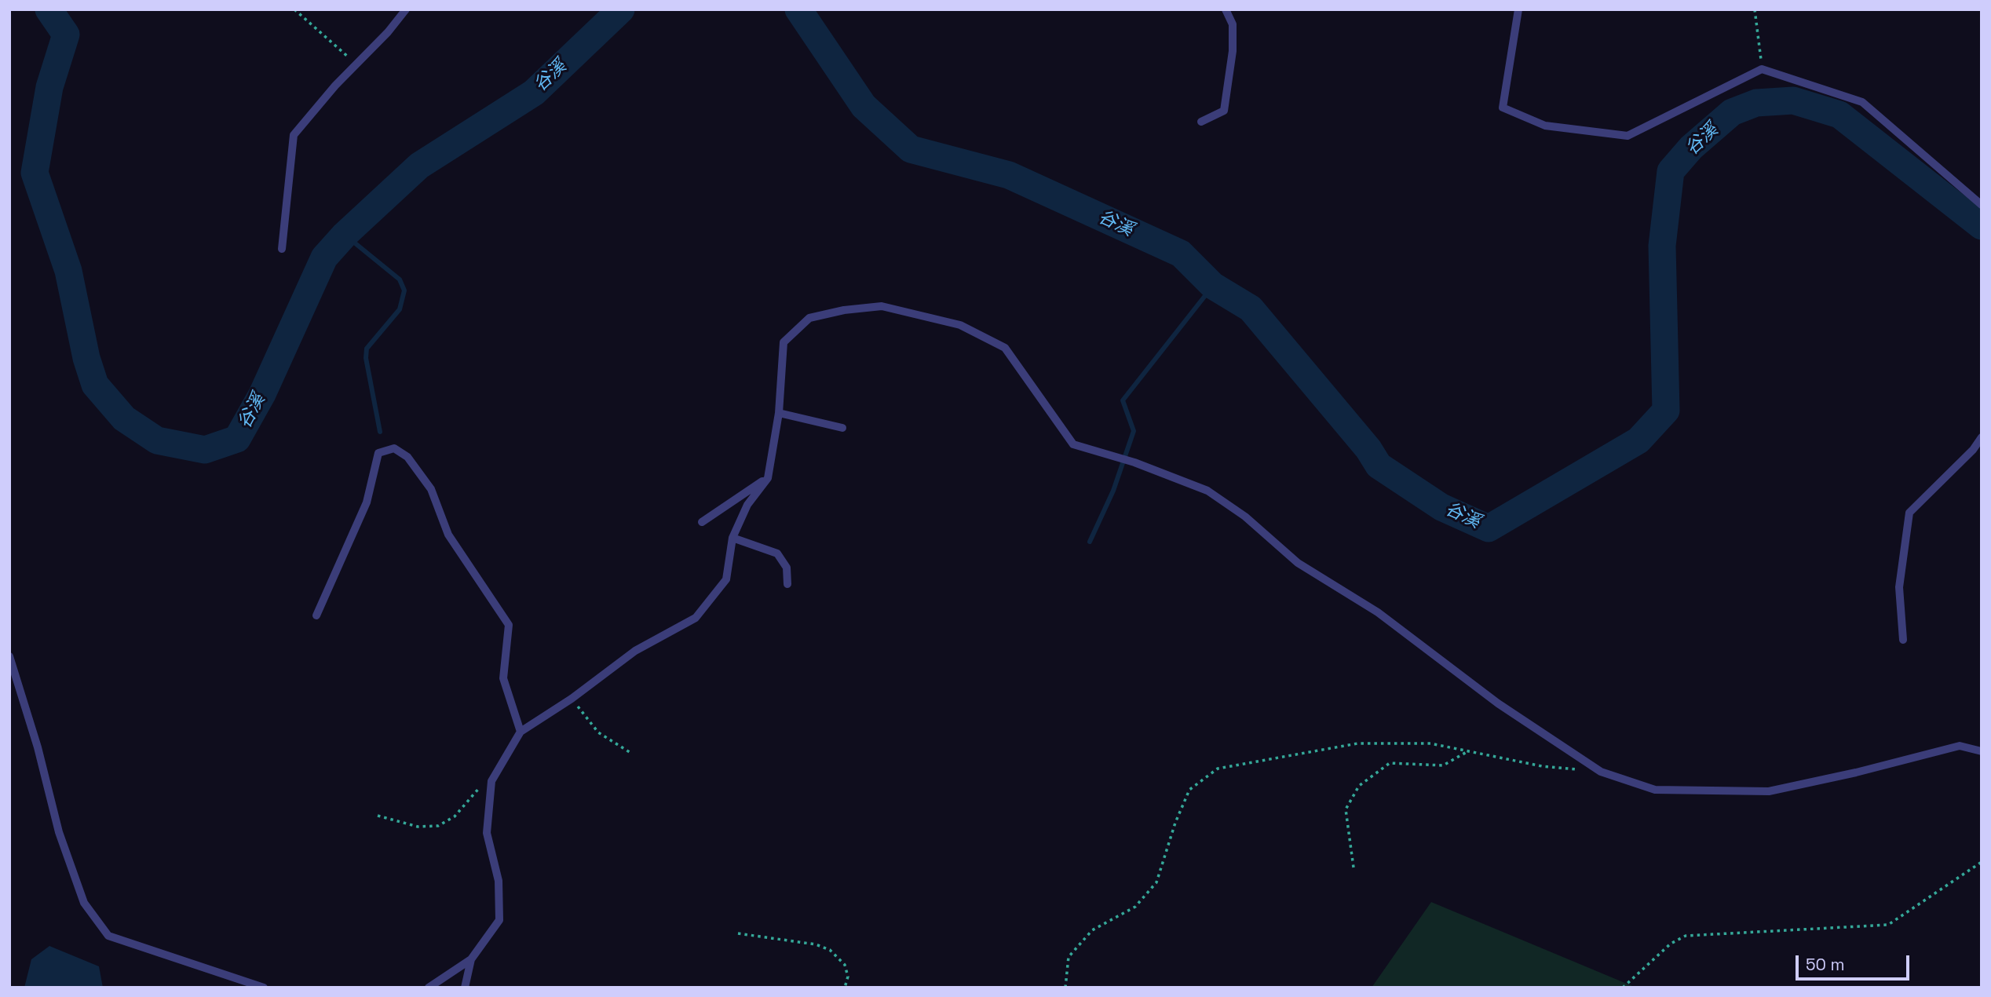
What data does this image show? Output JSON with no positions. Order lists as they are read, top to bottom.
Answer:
{
  "water": ["谷溪"],
  "scale_bar": "50 m"
}
